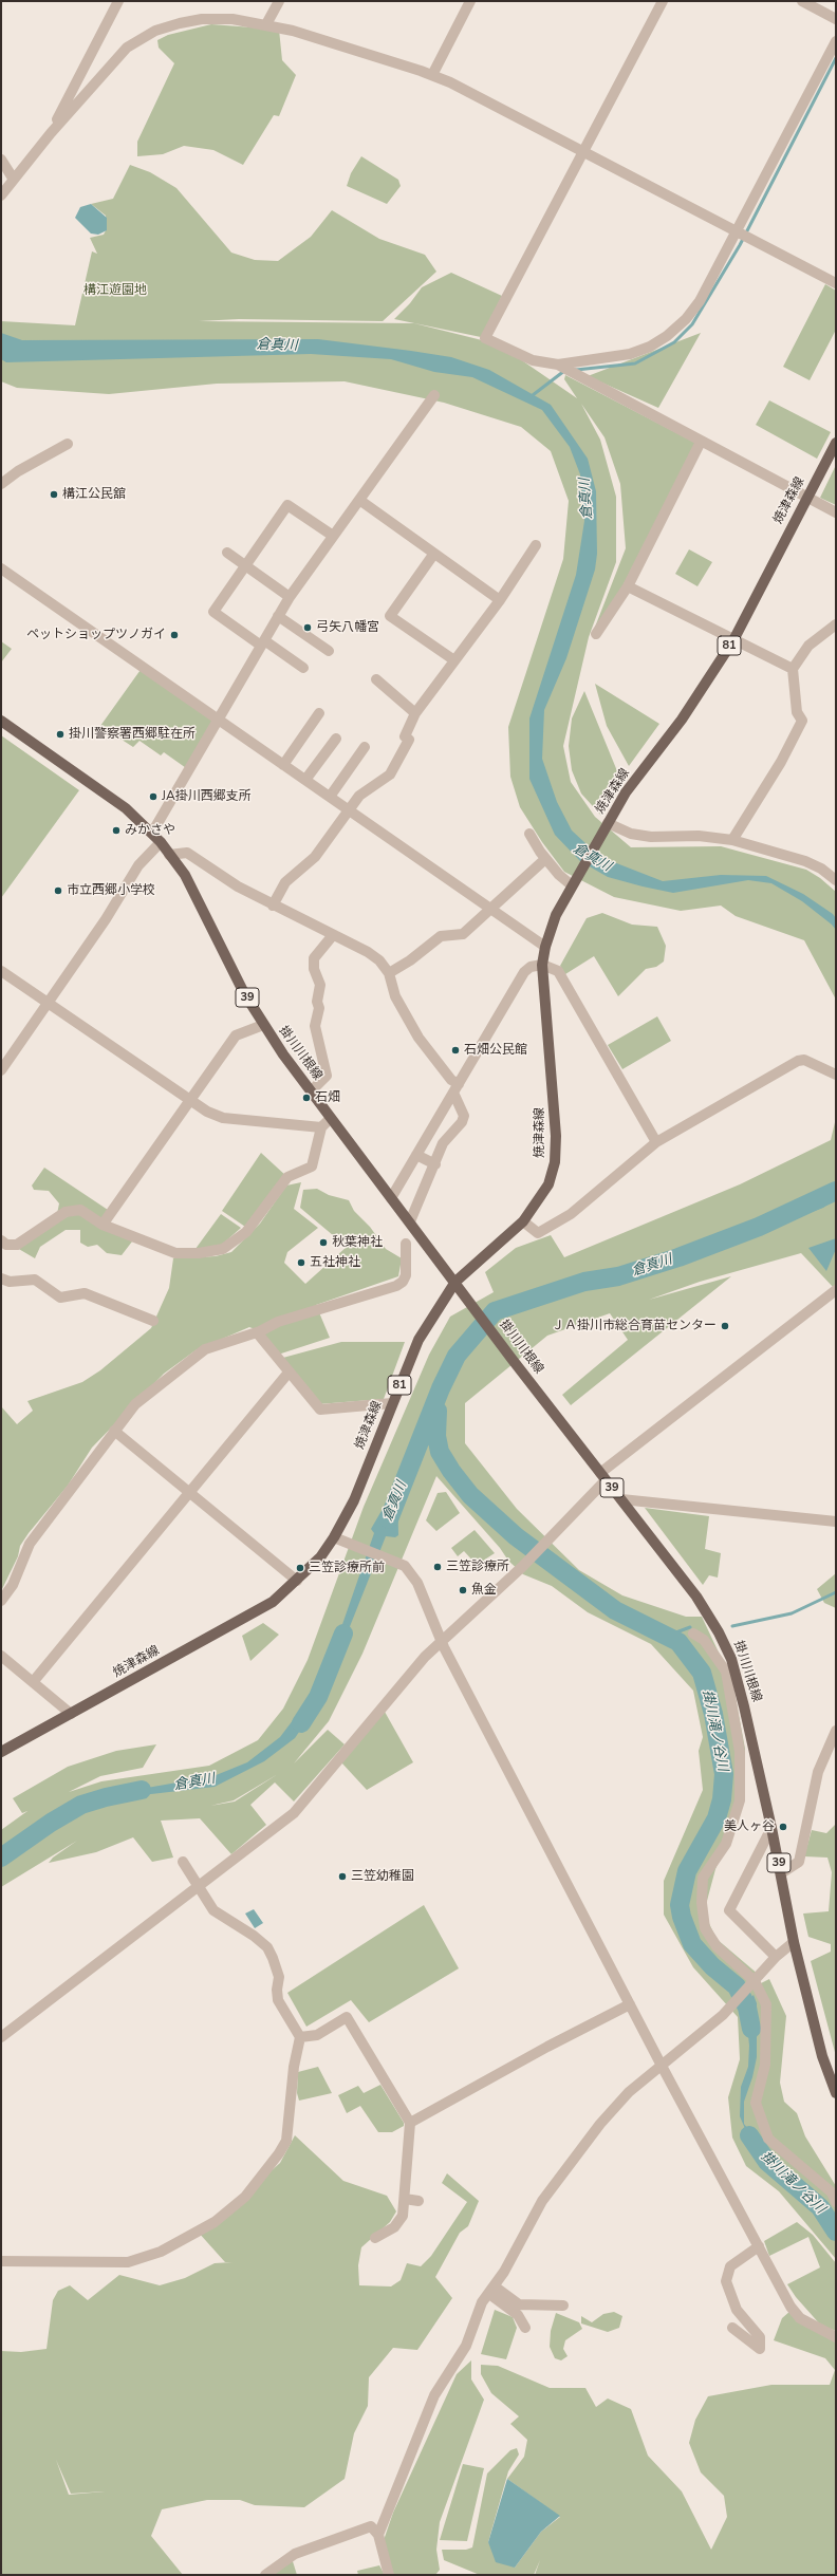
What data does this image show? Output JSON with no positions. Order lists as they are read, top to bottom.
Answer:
{
  "streets": {
    "main road": [
      "焼津森線",
      "81",
      "39",
      "掛川川根線"
    ]
  },
  "crossings": [
    ["焼津森線", "掛川川根線"]
  ],
  "water": ["倉真川", "掛川滝ノ谷川"],
  "parks": ["構江遊園地"],
  "places": [
    "構江公民舘",
    "弓矢八幡宮",
    "ペットショップツノガイ",
    "掛川警察署西郷駐在所",
    "JA掛川西郷支所",
    "みかさや",
    "市立西郷小学校",
    "石畑公民館",
    "石畑",
    "秋葉神社",
    "五社神社",
    "ＪＡ掛川市総合育苗センター",
    "三笠診療所",
    "三笠診療所前",
    "魚金",
    "美人ヶ谷",
    "三笠幼稚園"
  ]
}
